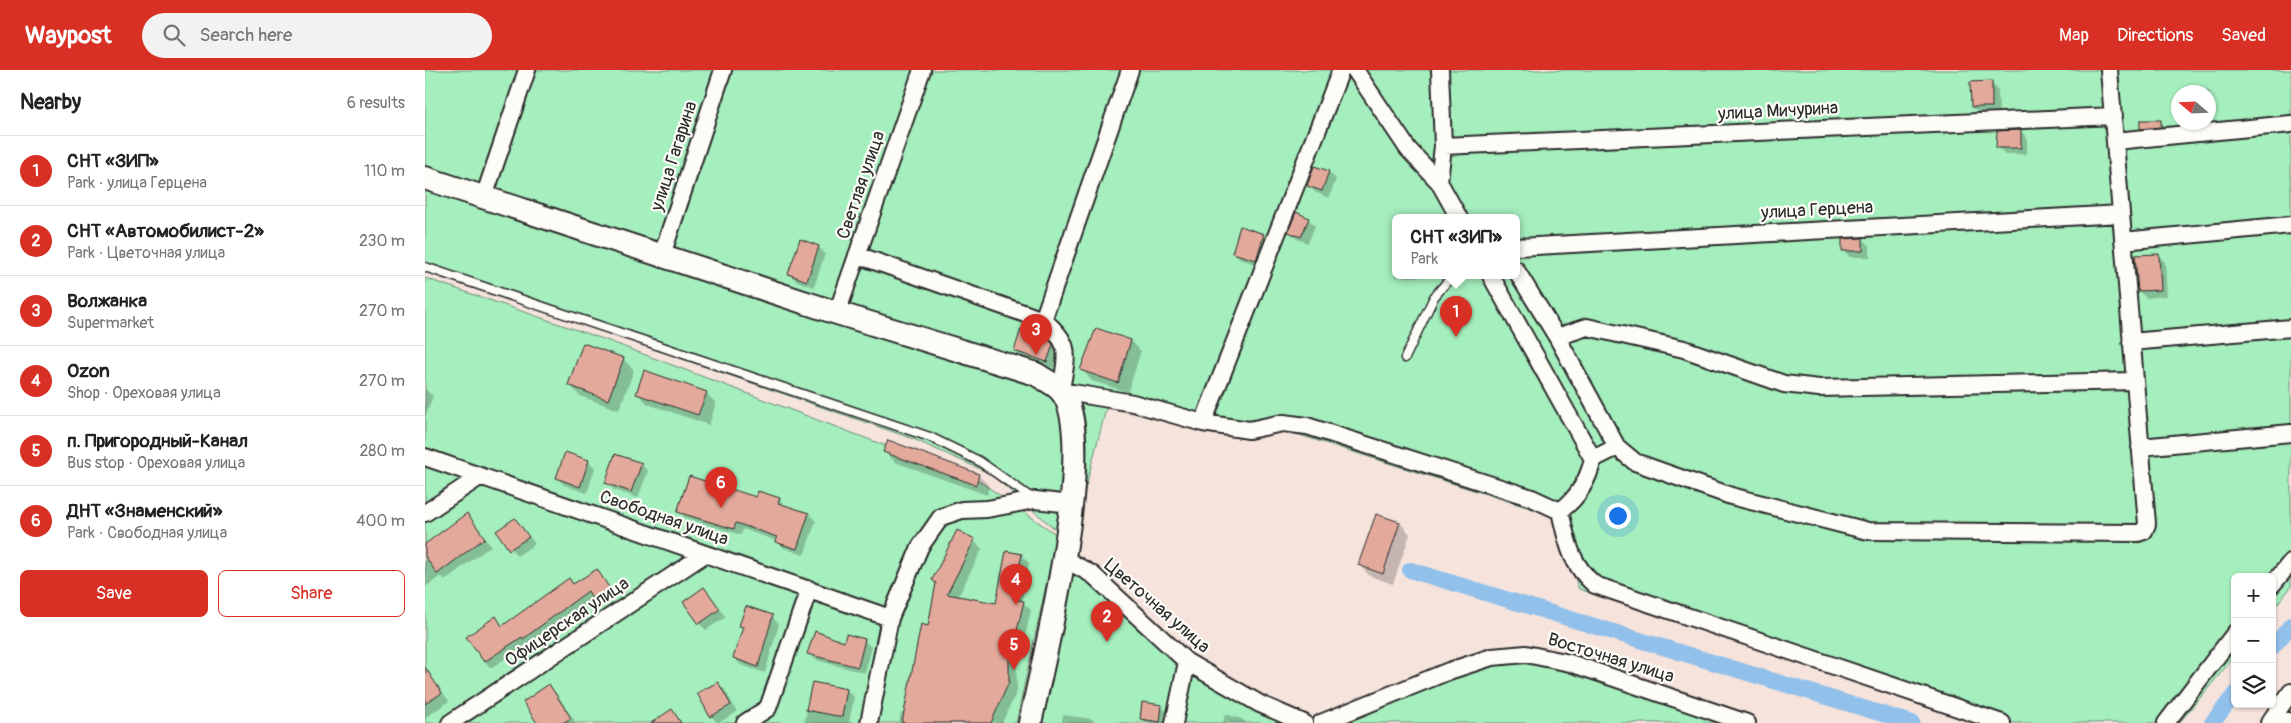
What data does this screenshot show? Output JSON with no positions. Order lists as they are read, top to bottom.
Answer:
{
  "streets": {
    "street": [
      "улица Мичурина",
      "улица Гагарина",
      "Светлая улица",
      "улица Герцена",
      "Свободная улица",
      "Цветочная улица",
      "Офицерская улица",
      "Восточная улица"
    ]
  },
  "crossings": [
    ["Свободная улица", "Офицерская улица"]
  ],
  "north": "left",
  "page": {
    "header": "Waypost",
    "search": "Search here",
    "nav": ["Map", "Directions", "Saved"],
    "heading": ["Nearby", "6 results"],
    "list": [
      {
        "mark": "1",
        "name": "СНТ «ЗИП»",
        "note": "Park · улица Герцена",
        "value": "110 m"
      },
      {
        "mark": "2",
        "name": "СНТ «Автомобилист-2»",
        "note": "Park · Цветочная улица",
        "value": "230 m"
      },
      {
        "mark": "3",
        "name": "Волжанка",
        "note": "Supermarket",
        "value": "270 m"
      },
      {
        "mark": "4",
        "name": "Ozon",
        "note": "Shop · Ореховая улица",
        "value": "270 m"
      },
      {
        "mark": "5",
        "name": "п. Пригородный-Канал",
        "note": "Bus stop · Ореховая улица",
        "value": "280 m"
      },
      {
        "mark": "6",
        "name": "ДНТ «Знаменский»",
        "note": "Park · Свободная улица",
        "value": "400 m"
      }
    ],
    "popup": ["СНТ «ЗИП»", "Park"],
    "pins": [
      "1",
      "3",
      "6",
      "4",
      "2",
      "5"
    ],
    "buttons": ["Save", "Share"],
    "map_buttons": ["+", "−"]
  }
}
